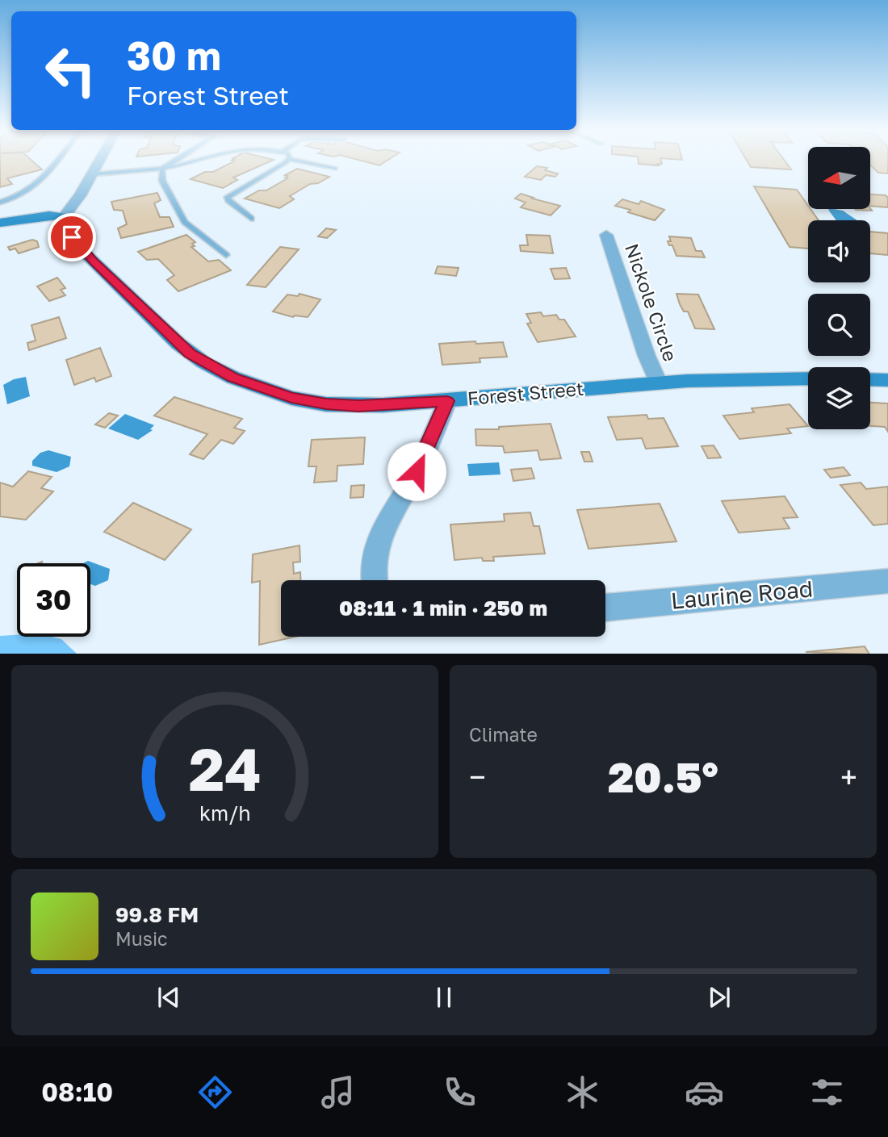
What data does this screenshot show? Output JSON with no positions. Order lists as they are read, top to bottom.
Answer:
{
  "streets": {
    "street": ["Nickole Circle", "Forest Street", "Laurine Road"]
  },
  "crossings": [
    ["Nickole Circle", "Forest Street"]
  ],
  "north": "left",
  "page": {
    "turn": ["30 m", "Forest Street"],
    "limit": "30",
    "trip": "08:11 · 1 min · 250 m",
    "tile": "Climate",
    "heat": ["−", "20.5°", "+"],
    "song": ["99.8 FM", "Music"],
    "tabs": "08:10",
    "gauge": ["24", "km/h"]
  }
}
